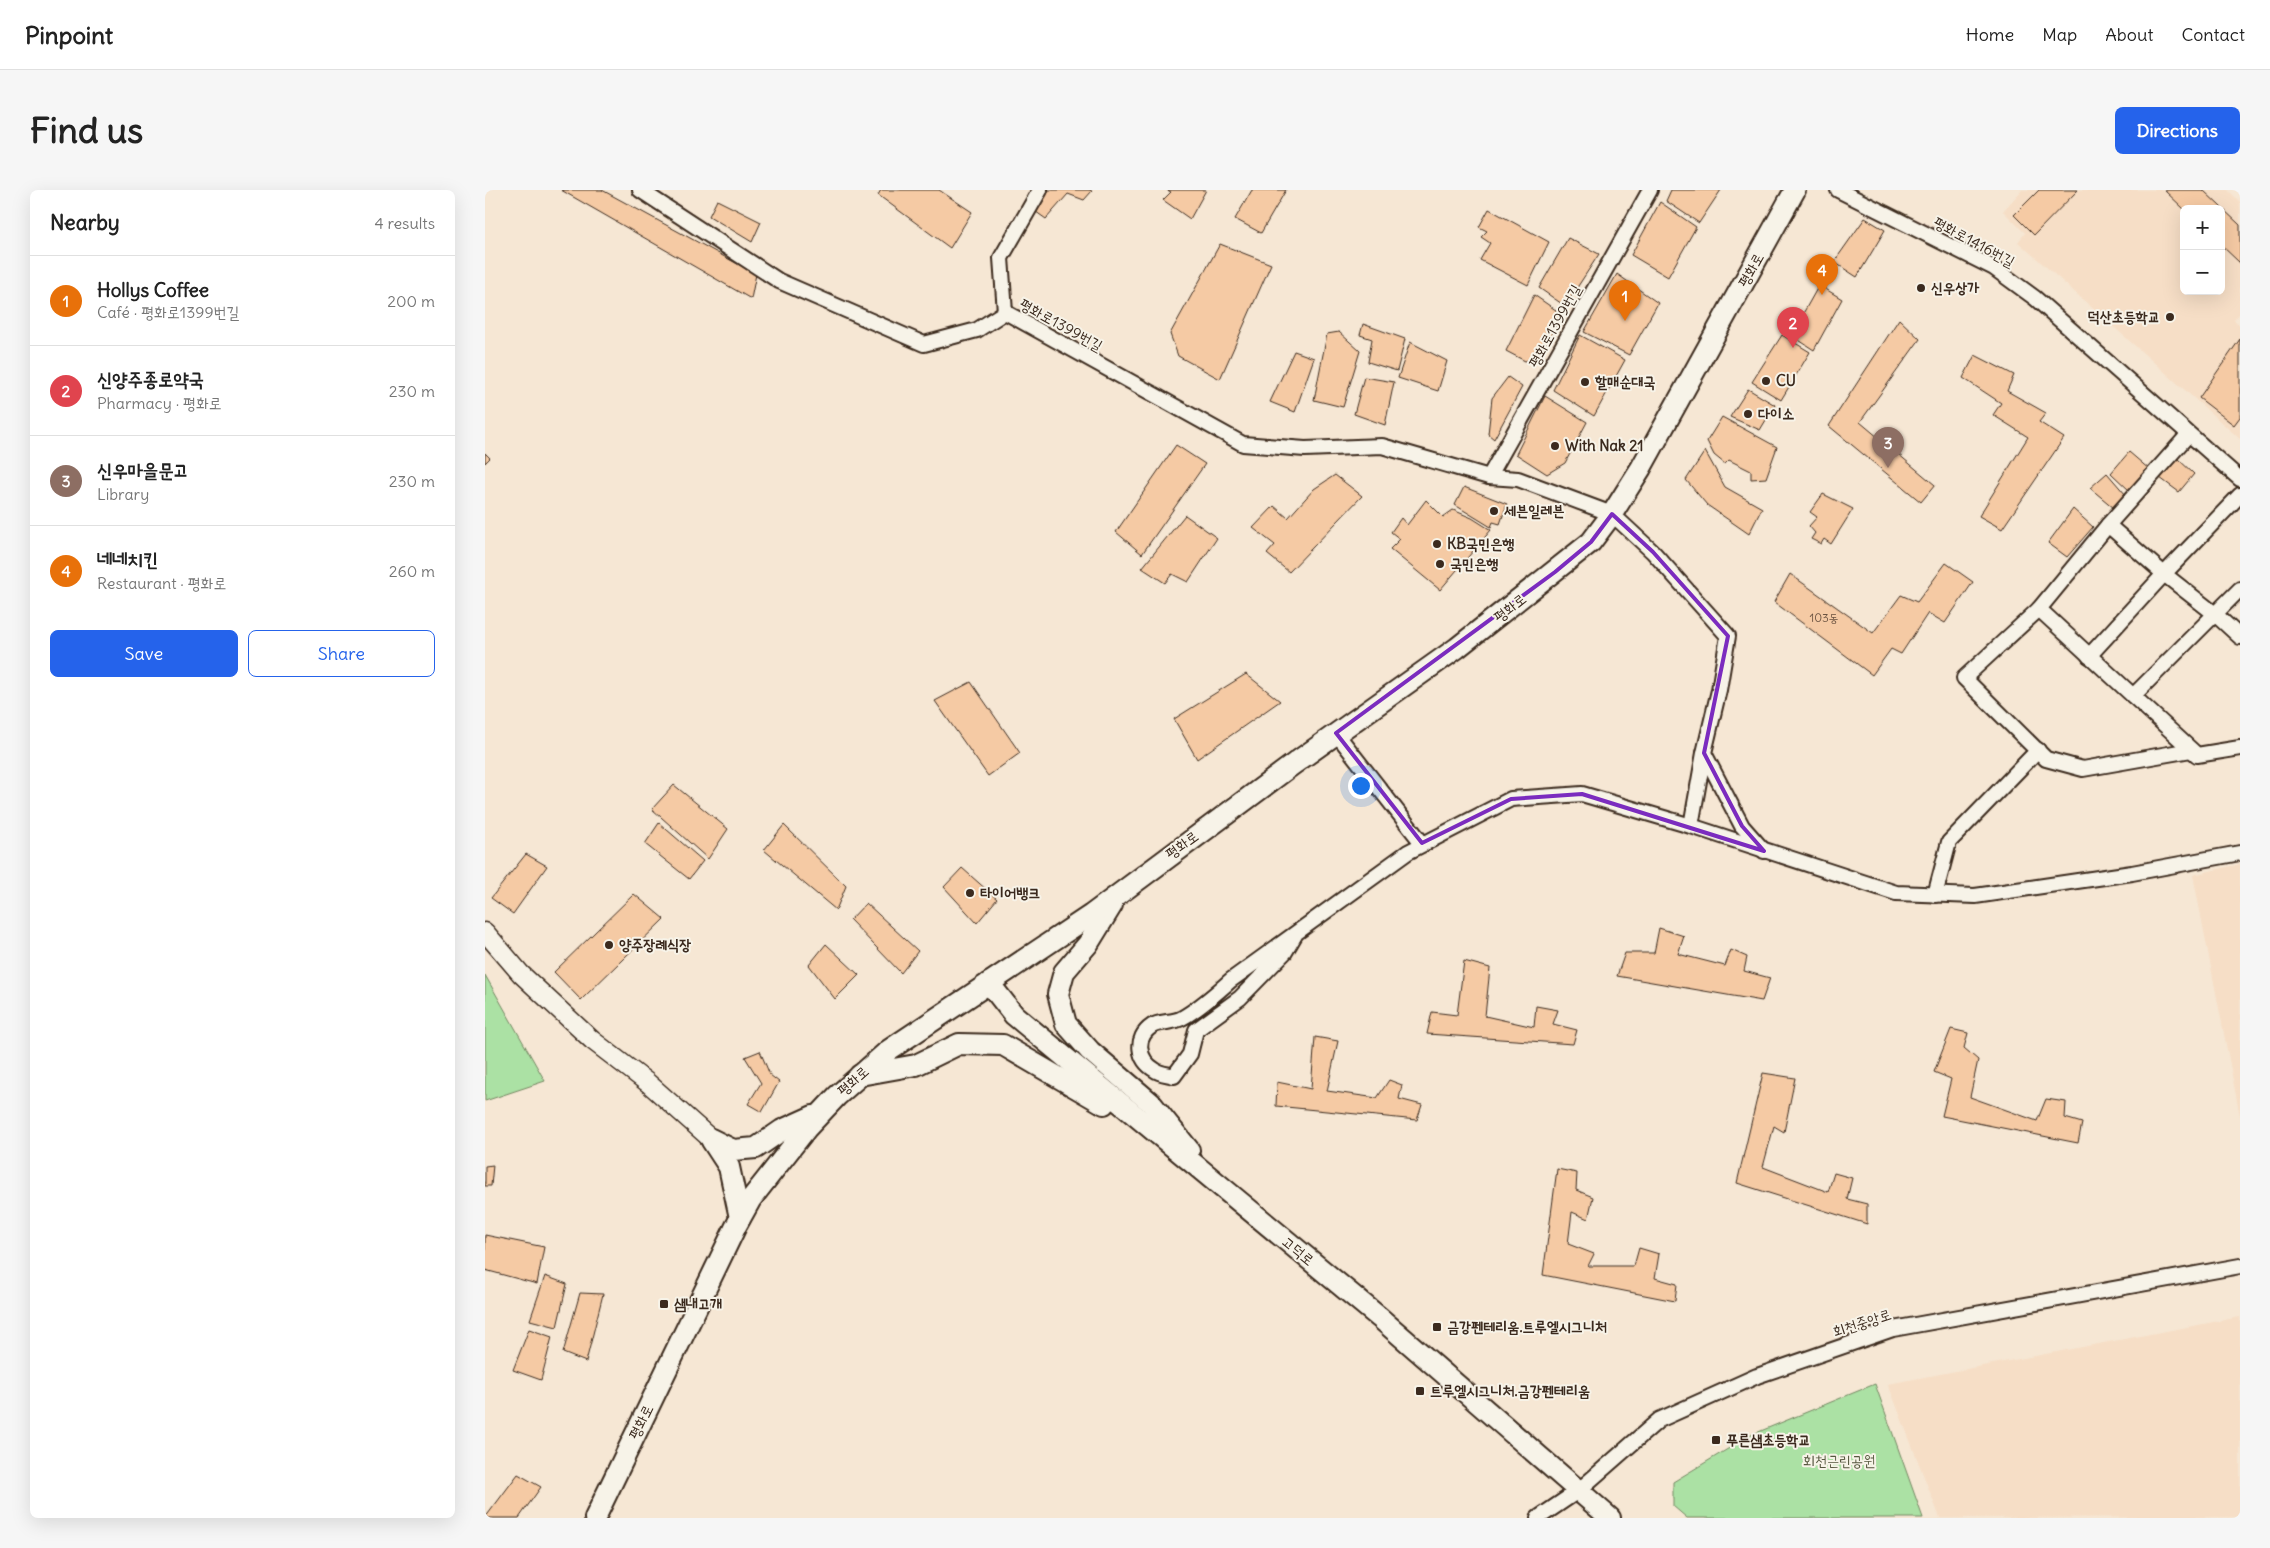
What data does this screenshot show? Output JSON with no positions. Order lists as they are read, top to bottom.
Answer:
{
  "streets": {
    "main road": ["평화로", "고덕로"],
    "street": ["평화로1416번길", "평화로1399번길", "회천중앙로"]
  },
  "crossings": [
    ["평화로", "평화로1399번길"],
    ["평화로", "고덕로"],
    ["고덕로", "회천중앙로"]
  ],
  "parks": ["회천근린공원"],
  "places": {
    "other": [
      "신우상가",
      "덕산초등학교",
      "CU",
      "할매순대국",
      "다이소",
      "With Nak 21",
      "세븐일레븐",
      "KB국민은행",
      "국민은행",
      "타이어뱅크",
      "양주장례식장"
    ],
    "transit": [
      "샘내고개",
      "금강펜테리움.트루엘시그니처",
      "트루엘시그니처.금강펜테리움",
      "푸른샘초등학교"
    ]
  },
  "house_numbers": ["103동"],
  "page": {
    "header": "Pinpoint",
    "nav": [
      "Home",
      "Map",
      "About",
      "Contact"
    ],
    "buttons": [
      "Directions",
      ["Save", "Share"]
    ],
    "title": "Find us",
    "heading": ["Nearby", "4 results"],
    "map_buttons": ["+", "−"],
    "pins": [
      "4",
      "1",
      "2",
      "3"
    ],
    "list": [
      {
        "mark": "1",
        "name": "Hollys Coffee",
        "note": "Café · 평화로1399번길",
        "value": "200 m"
      },
      {
        "mark": "2",
        "name": "신양주종로약국",
        "note": "Pharmacy · 평화로",
        "value": "230 m"
      },
      {
        "mark": "3",
        "name": "신우마을문고",
        "note": "Library",
        "value": "230 m"
      },
      {
        "mark": "4",
        "name": "네네치킨",
        "note": "Restaurant · 평화로",
        "value": "260 m"
      }
    ]
  }
}
